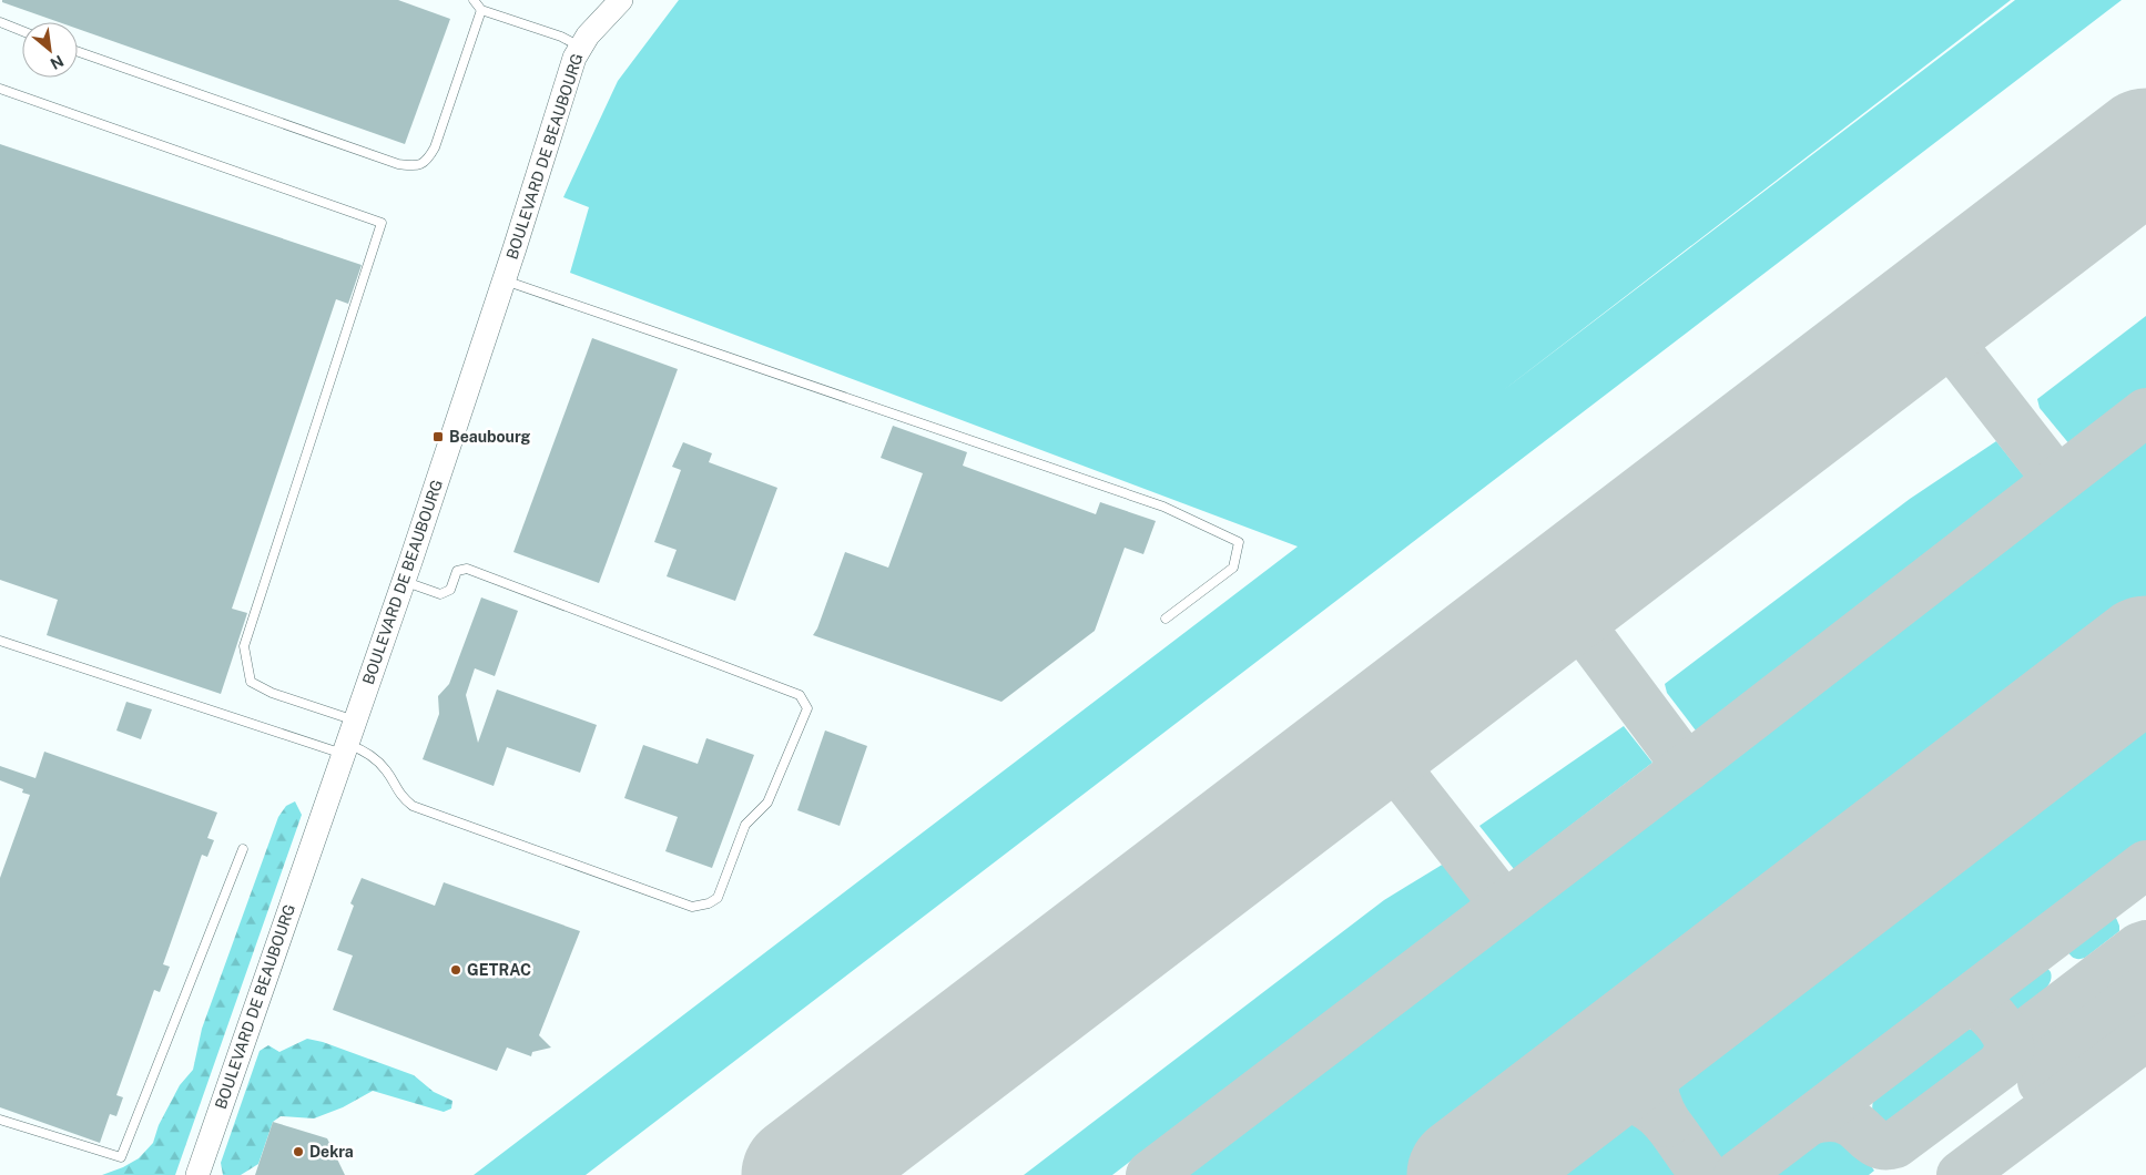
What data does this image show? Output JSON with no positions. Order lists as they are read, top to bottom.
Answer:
{
  "streets": {
    "main road": ["BOULEVARD DE BEAUBOURG"]
  },
  "places": {
    "transit": ["Beaubourg"],
    "other": ["GETRAC", "Dekra"]
  },
  "north": "bottom right"
}
